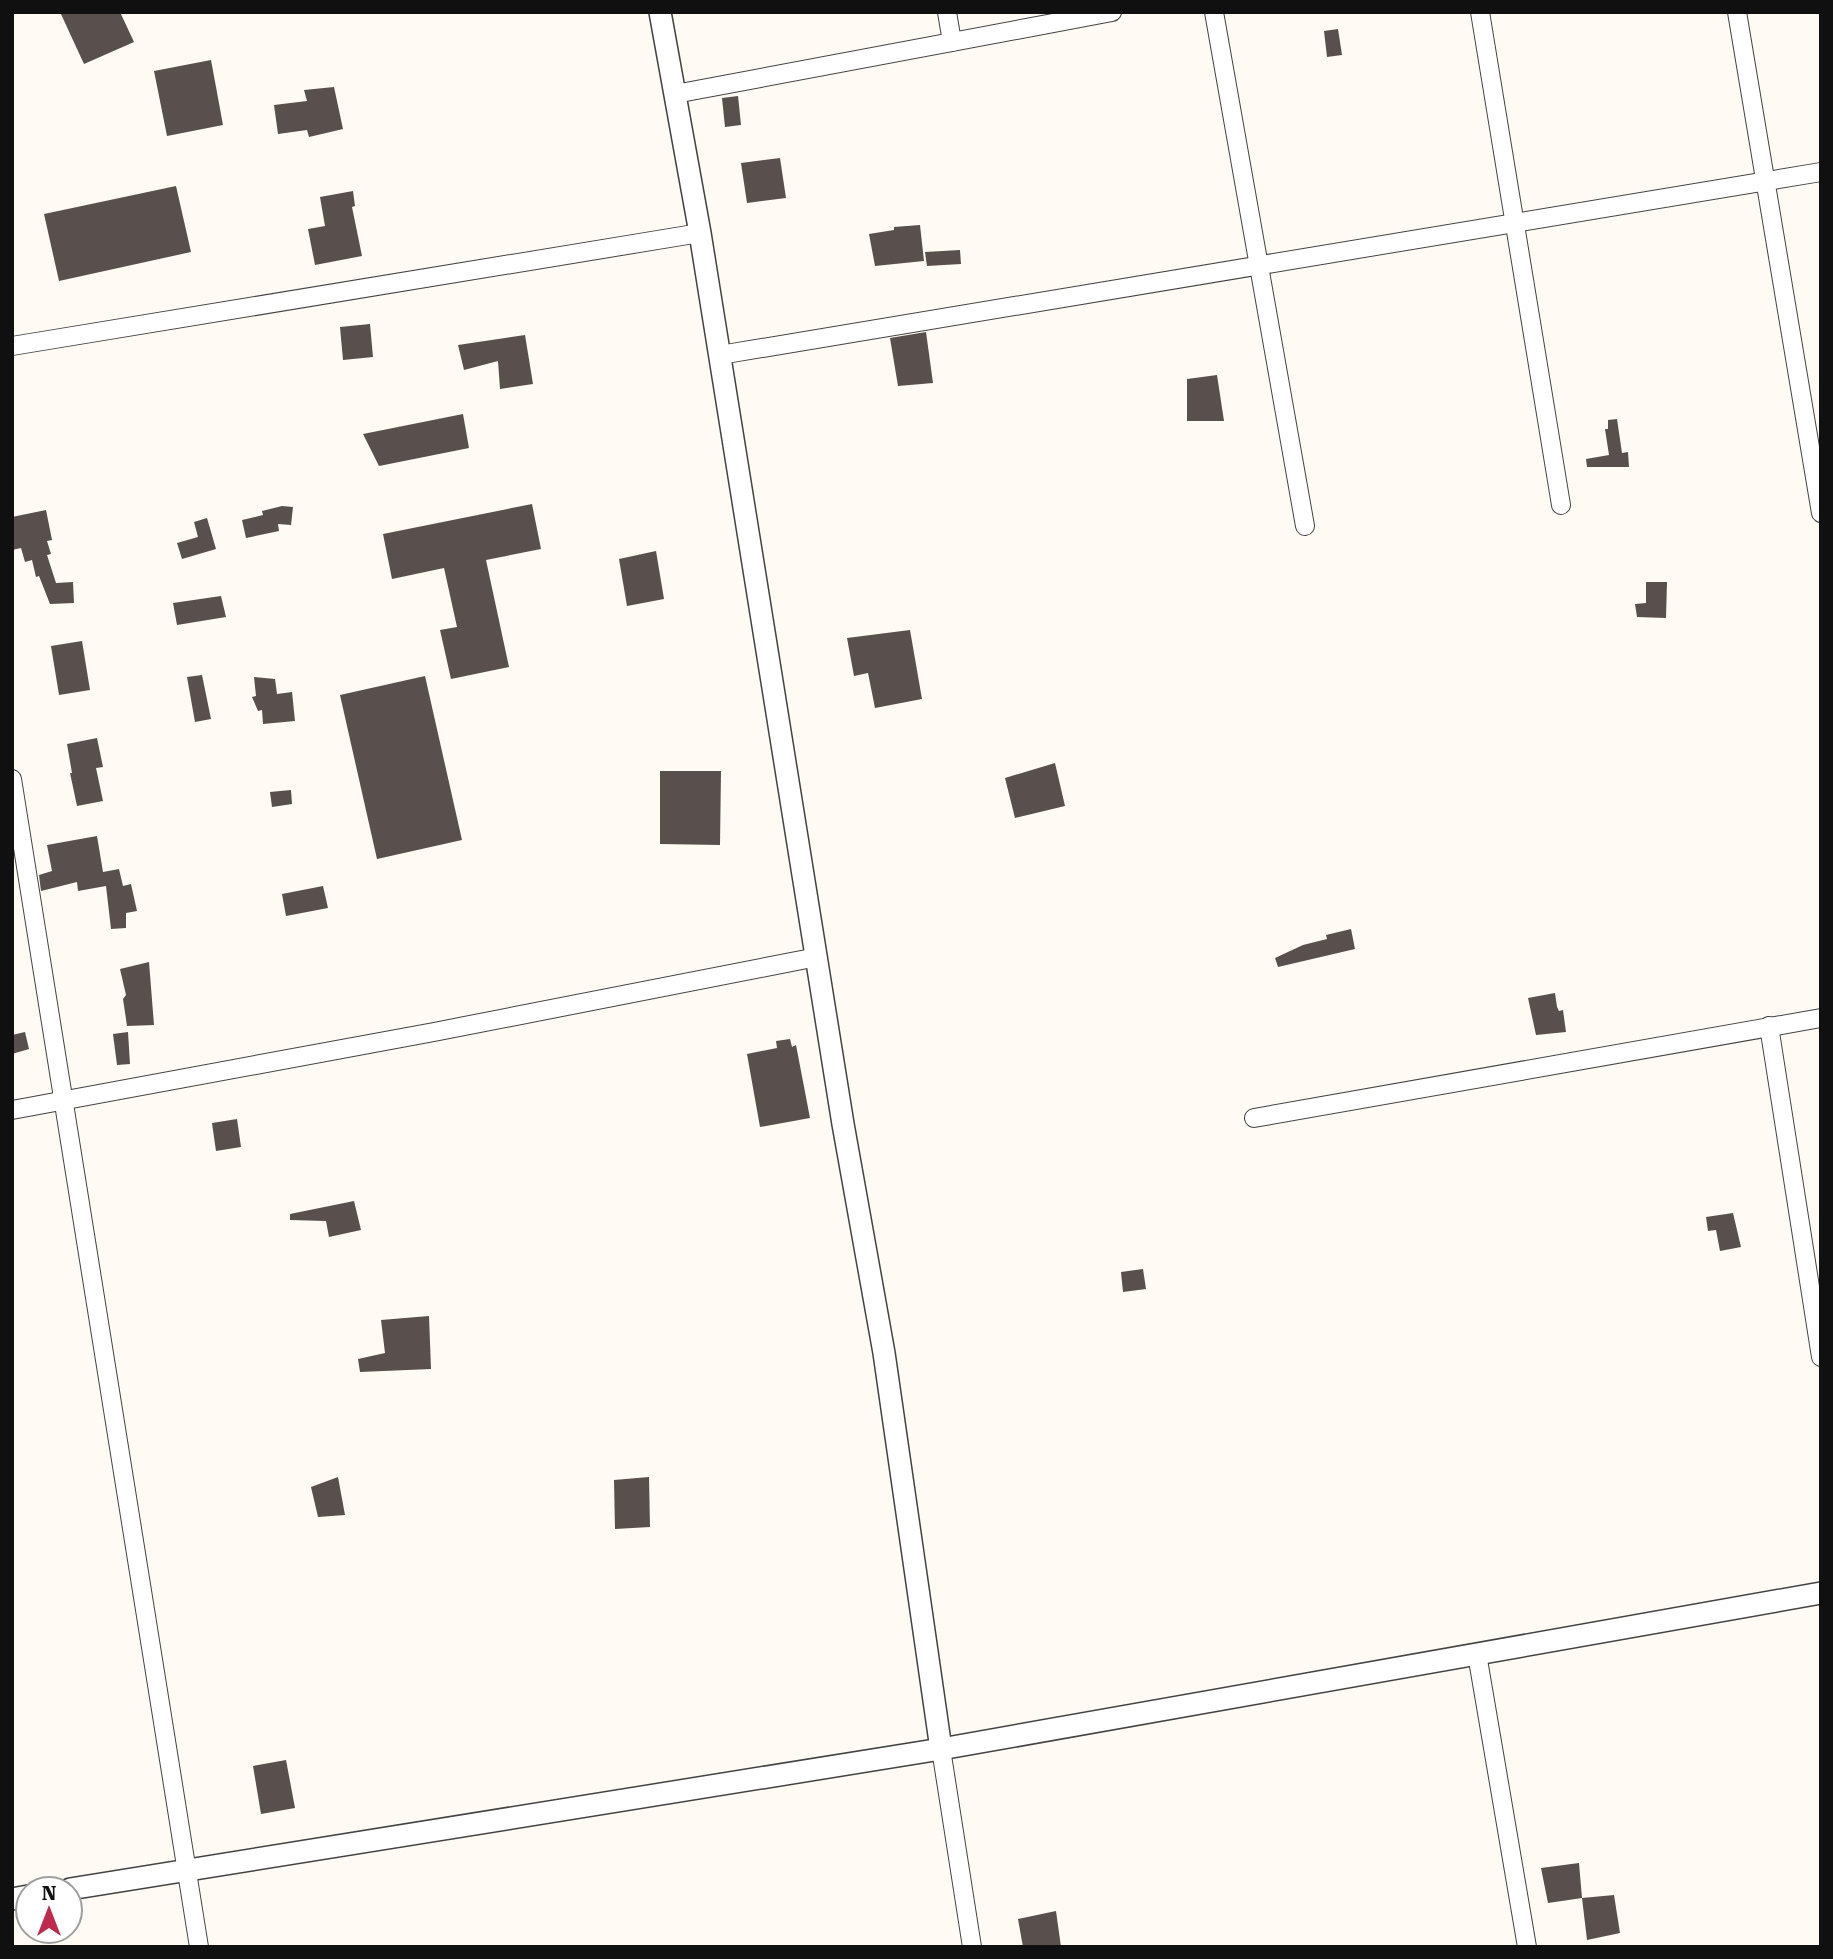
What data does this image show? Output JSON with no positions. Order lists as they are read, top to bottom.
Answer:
{
  "north": "top"
}
